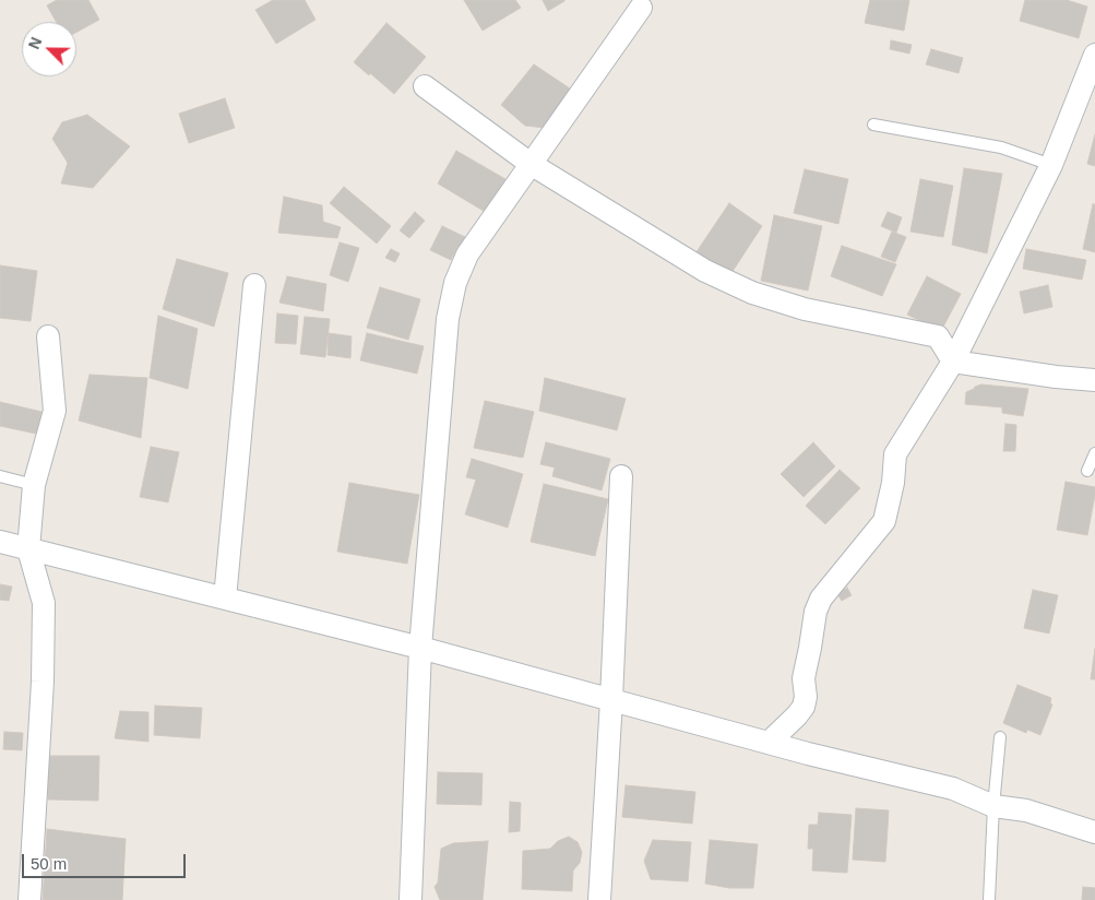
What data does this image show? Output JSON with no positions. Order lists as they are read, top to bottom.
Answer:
{
  "scale_bar": "50 m",
  "north": "top left"
}
